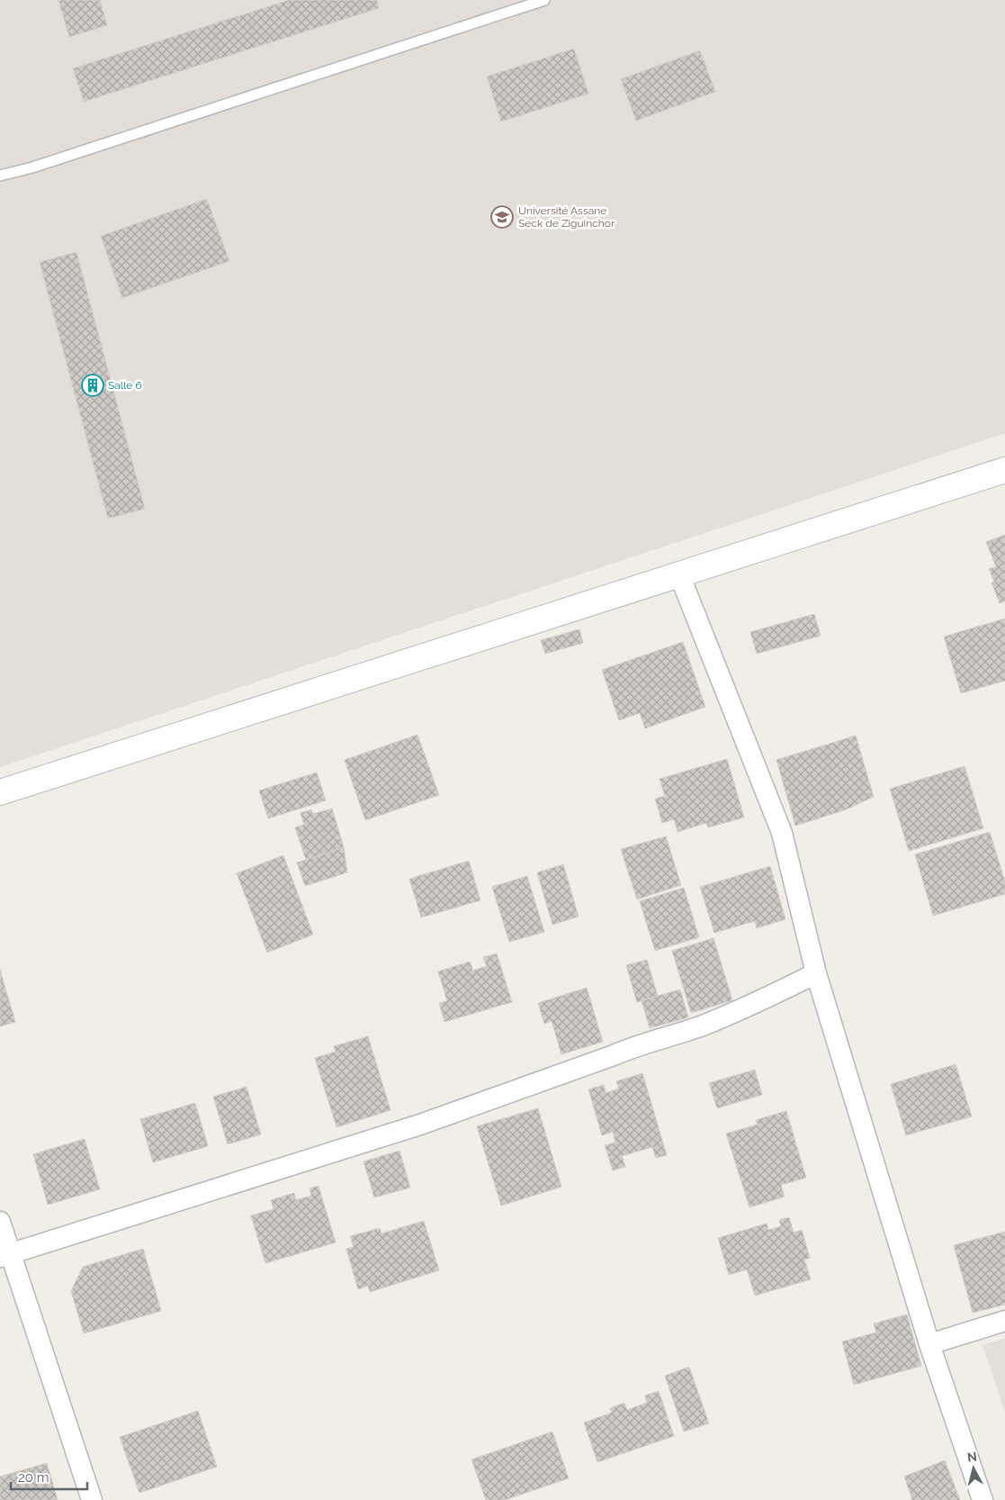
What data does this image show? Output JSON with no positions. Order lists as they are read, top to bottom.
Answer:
{
  "places": {
    "school or university": ["Université Assane Seck de Ziguinchor"],
    "building": ["Salle 6"]
  },
  "scale_bar": "20 m",
  "north": "top"
}
